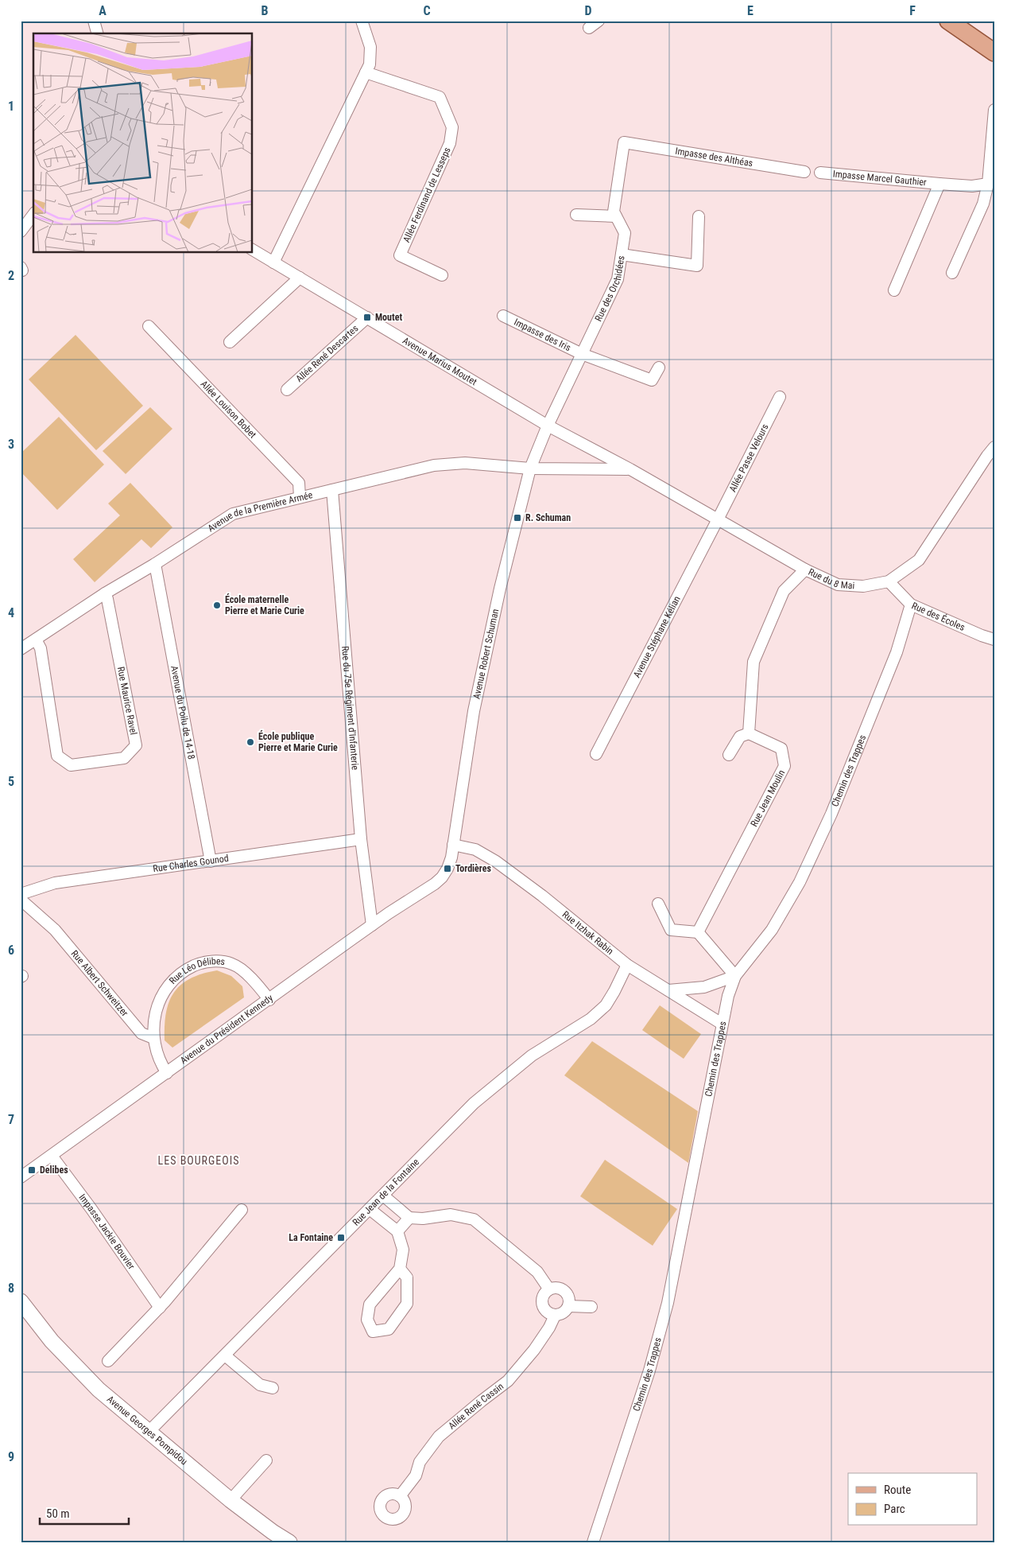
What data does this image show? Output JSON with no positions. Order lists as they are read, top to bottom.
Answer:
{
  "streets": {
    "main road": ["Avenue Georges Pompidou"],
    "street": [
      "Impasse des Althéas",
      "Impasse Marcel Gauthier",
      "Allée Ferdinand de Lesseps",
      "Rue des Orchidées",
      "Impasse des Iris",
      "Allée René Descartes",
      "Avenue Marius Moutet",
      "Allée Louison Bobet",
      "Allée Passe Velours",
      "Avenue de la Première Armée",
      "Rue du 8 Mai",
      "Rue des Écoles",
      "Avenue Stéphane Kélian",
      "Avenue Robert Schuman",
      "Rue Maurice Ravel",
      "Rue du 75e Régiment d'Infanterie",
      "Avenue du Poilu de 14-18",
      "Chemin des Trappes",
      "Rue Jean Moulin",
      "Rue Charles Gounod",
      "Rue Itzhak Rabin",
      "Rue Léo Délibes",
      "Rue Albert Schweitzer",
      "Avenue du Président Kennedy",
      "Rue Jean de la Fontaine",
      "Impasse Jackie Bouvier",
      "Allée René Cassin"
    ]
  },
  "crossings": [
    ["Impasse des Althéas", "Rue des Orchidées"],
    ["Rue des Orchidées", "Impasse des Iris"],
    ["Rue des Orchidées", "Avenue Marius Moutet"],
    ["Rue des Orchidées", "Avenue Robert Schuman"],
    ["Allée René Descartes", "Avenue Marius Moutet"],
    ["Avenue Marius Moutet", "Avenue de la Première Armée"],
    ["Avenue Marius Moutet", "Rue du 8 Mai"],
    ["Avenue Marius Moutet", "Avenue Robert Schuman"],
    ["Allée Louison Bobet", "Avenue de la Première Armée"],
    ["Allée Passe Velours", "Rue du 8 Mai"],
    ["Allée Passe Velours", "Avenue Stéphane Kélian"],
    ["Avenue de la Première Armée", "Rue du 8 Mai"],
    ["Avenue de la Première Armée", "Avenue Robert Schuman"],
    ["Avenue de la Première Armée", "Rue Maurice Ravel"],
    ["Avenue de la Première Armée", "Rue du 75e Régiment d'Infanterie"],
    ["Avenue de la Première Armée", "Avenue du Poilu de 14-18"],
    ["Rue du 8 Mai", "Rue des Écoles"],
    ["Rue du 8 Mai", "Avenue Stéphane Kélian"],
    ["Rue des Écoles", "Chemin des Trappes"],
    ["Avenue Robert Schuman", "Rue Itzhak Rabin"],
    ["Avenue Robert Schuman", "Avenue du Président Kennedy"],
    ["Rue du 75e Régiment d'Infanterie", "Rue Charles Gounod"],
    ["Rue du 75e Régiment d'Infanterie", "Avenue du Président Kennedy"],
    ["Avenue du Poilu de 14-18", "Rue Charles Gounod"],
    ["Chemin des Trappes", "Rue Itzhak Rabin"],
    ["Rue Itzhak Rabin", "Rue Jean de la Fontaine"],
    ["Rue Léo Délibes", "Rue Albert Schweitzer"],
    ["Rue Léo Délibes", "Avenue du Président Kennedy"],
    ["Avenue du Président Kennedy", "Impasse Jackie Bouvier"],
    ["Rue Jean de la Fontaine", "Avenue Georges Pompidou"]
  ],
  "districts": ["LES BOURGEOIS"],
  "places": {
    "transit": [
      "Moutet",
      "R. Schuman",
      "Tordières",
      "Delibes",
      "La Fontaine"
    ],
    "other": ["École maternelle Pierre et Marie Curie", "École publique Pierre et Marie Curie"]
  },
  "legend": ["Route", "Parc"],
  "scale_bar": "50 m",
  "grid": {
    "columns": [
      "A",
      "B",
      "C",
      "D",
      "E",
      "F"
    ],
    "rows": [
      "1",
      "2",
      "3",
      "4",
      "5",
      "6",
      "7",
      "8",
      "9"
    ]
  }
}
